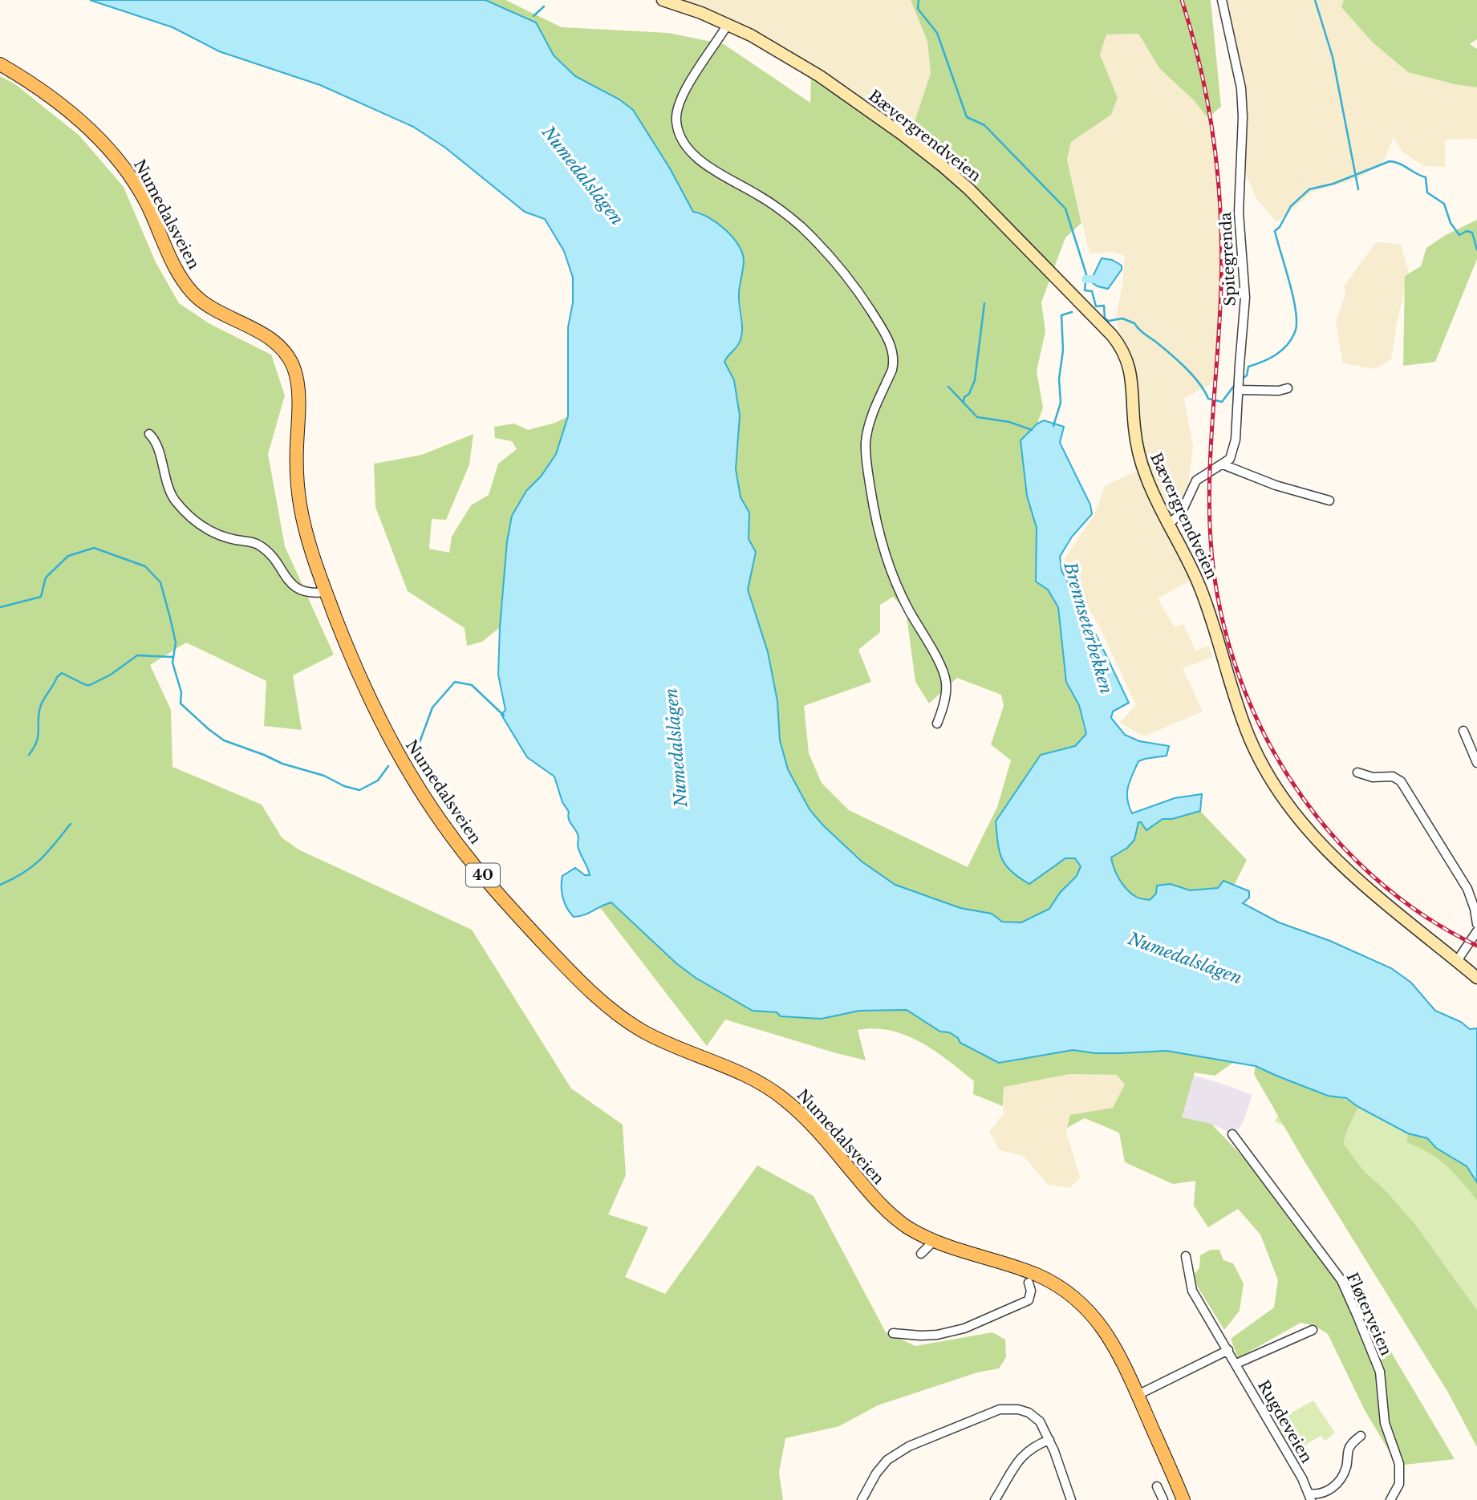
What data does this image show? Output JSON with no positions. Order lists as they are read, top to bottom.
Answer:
{
  "streets": {
    "main road": ["Bævergrendveien", "Numedalsveien", "40"],
    "street": ["Spitegrenda", "Fløterveien", "Rugdeveien"]
  },
  "water": ["Numedalslågen", "Brennseterbekken"]
}
